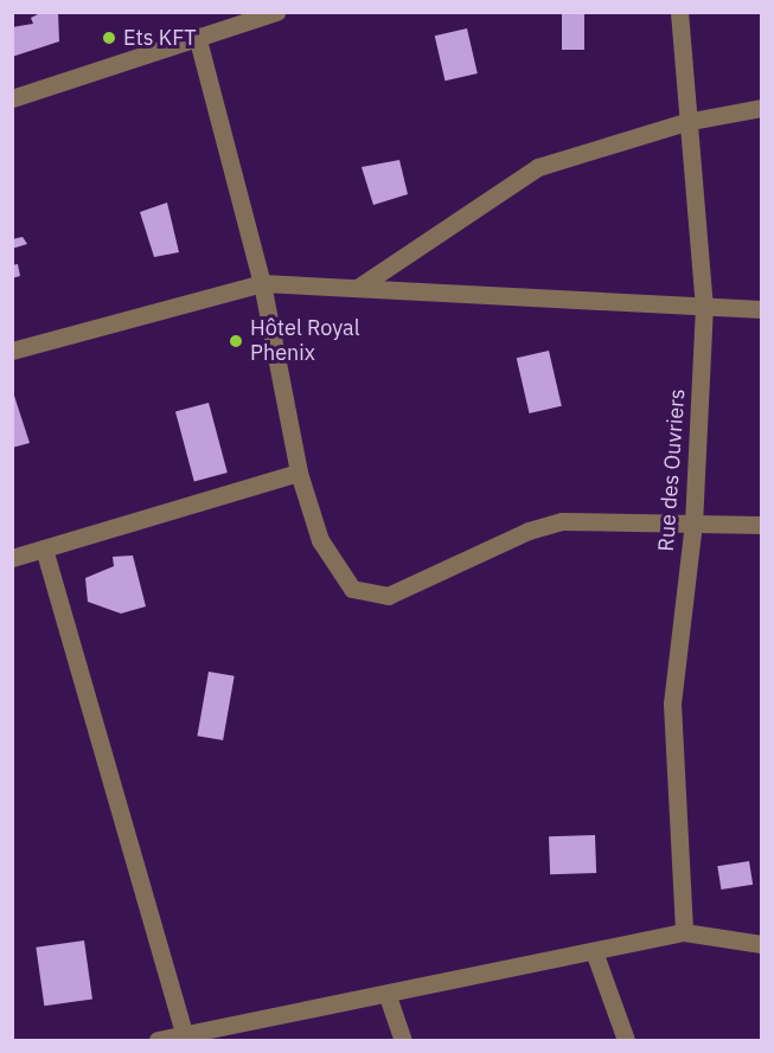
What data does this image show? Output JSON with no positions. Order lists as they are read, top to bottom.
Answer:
{
  "streets": {
    "street": ["Rue des Ouvriers"]
  },
  "places": ["Ets KFT", "Hôtel Royal Phenix"]
}
